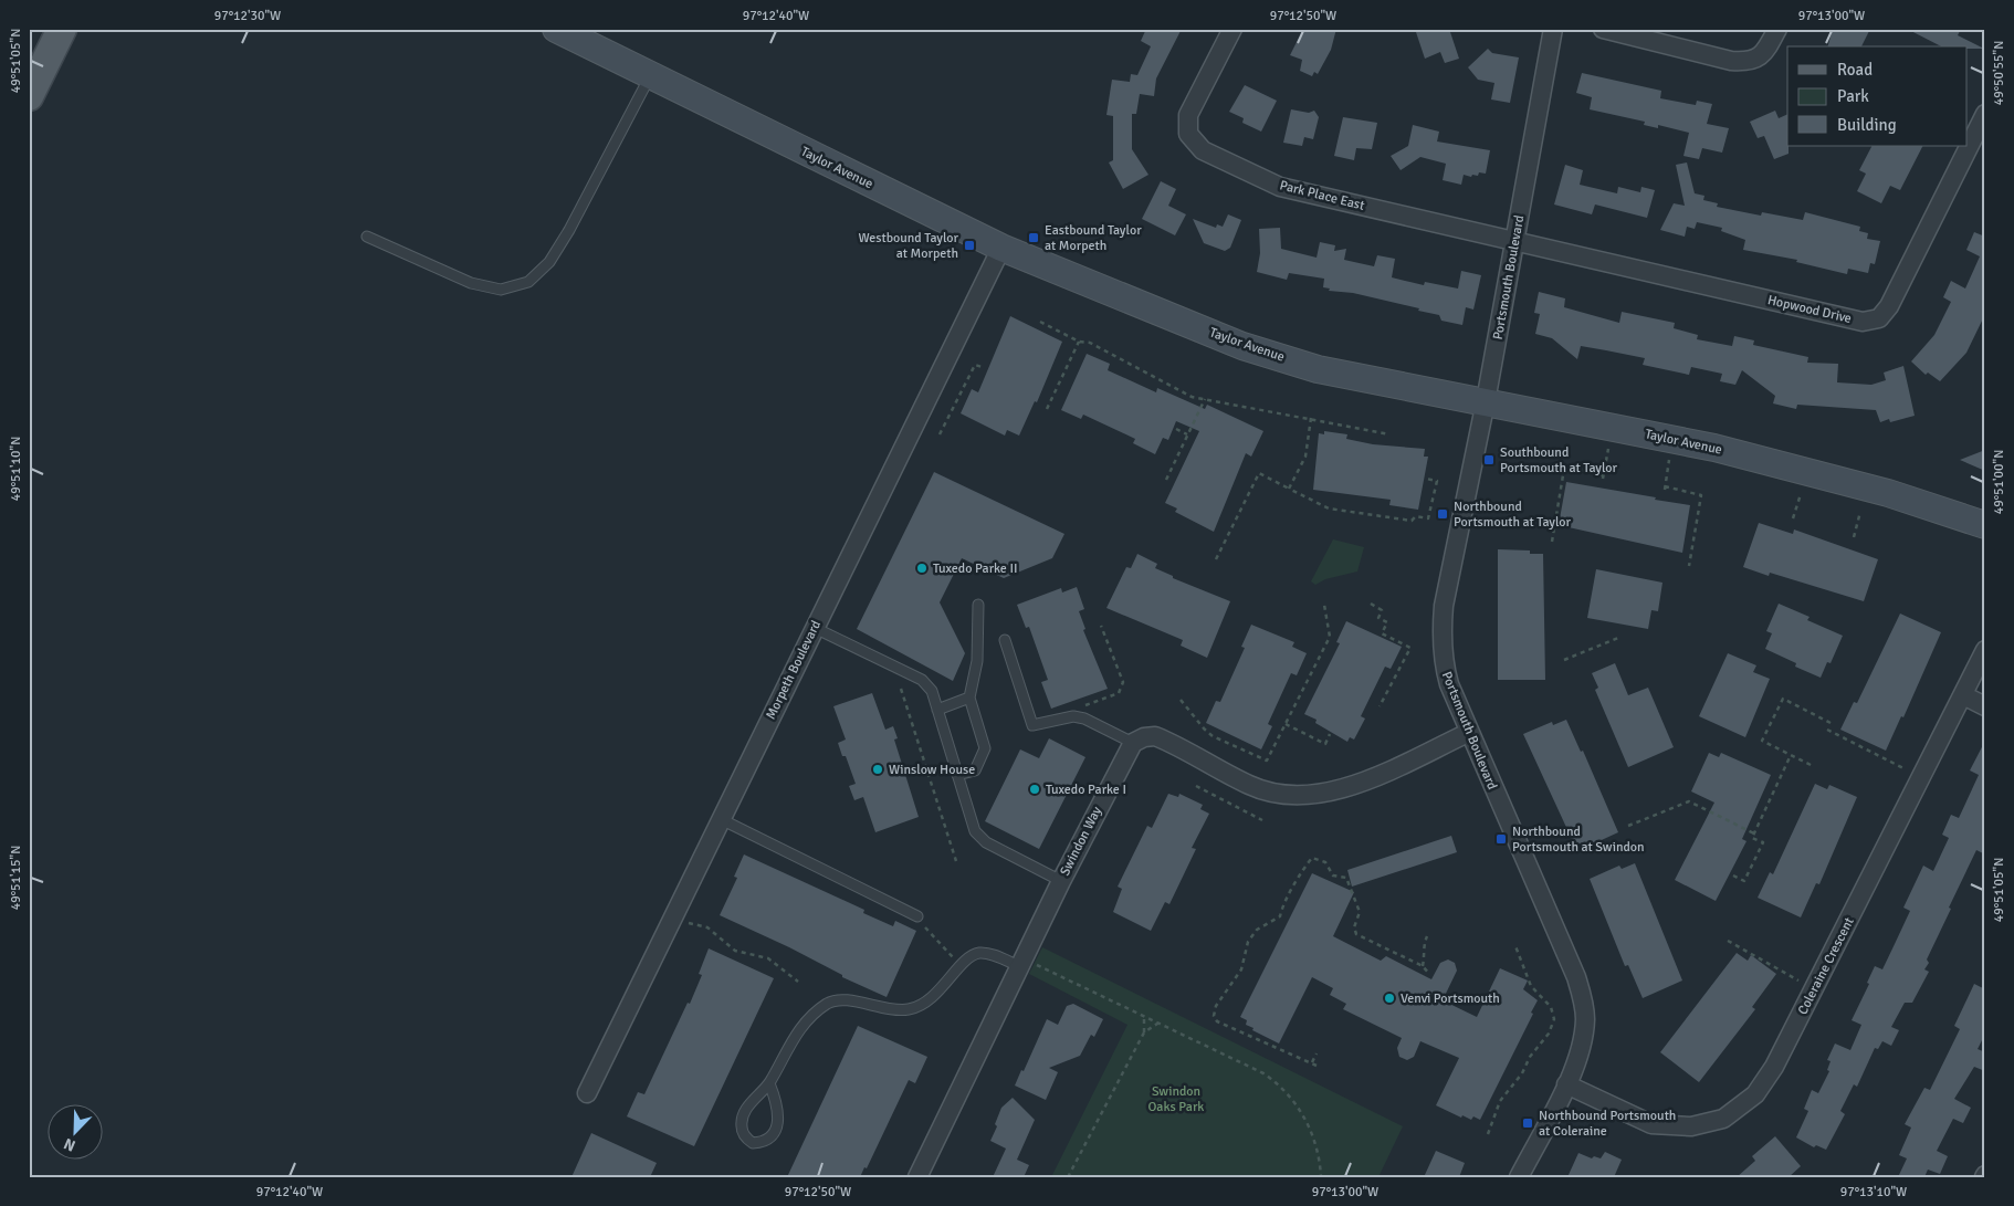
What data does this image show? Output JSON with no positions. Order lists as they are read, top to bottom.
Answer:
{
  "streets": {
    "street": [
      "Taylor Avenue",
      "Park Place East",
      "Portsmouth Boulevard",
      "Hopwood Drive",
      "Morpeth Boulevard",
      "Swindon Way",
      "Coleraine Crescent"
    ]
  },
  "crossings": [
    ["Taylor Avenue", "Portsmouth Boulevard"],
    ["Taylor Avenue", "Morpeth Boulevard"],
    ["Park Place East", "Portsmouth Boulevard"],
    ["Park Place East", "Hopwood Drive"],
    ["Portsmouth Boulevard", "Hopwood Drive"],
    ["Portsmouth Boulevard", "Coleraine Crescent"]
  ],
  "parks": ["Swindon Oaks Park"],
  "places": {
    "transit": [
      "Eastbound Taylor at Morpeth",
      "Westbound Taylor at Morpeth",
      "Southbound Portsmouth at Taylor",
      "Northbound Portsmouth at Taylor",
      "Northbound Portsmouth at Swindon",
      "Northbound Portsmouth at Coleraine"
    ],
    "other": [
      "Tuxedo Parke II",
      "Winslow House",
      "Tuxedo Parke I",
      "Venvi Portsmouth"
    ]
  },
  "legend": ["Road", "Park", "Building"],
  "north": "bottom left",
  "coordinates": [
    "97°12'30\"W",
    "97°12'40\"W",
    "97°12'50\"W",
    "97°13'00\"W",
    "49°51'05\"N",
    "49°50'55\"N",
    "49°51'10\"N",
    "49°51'00\"N",
    "49°51'15\"N",
    "97°13'10\"W"
  ]
}
